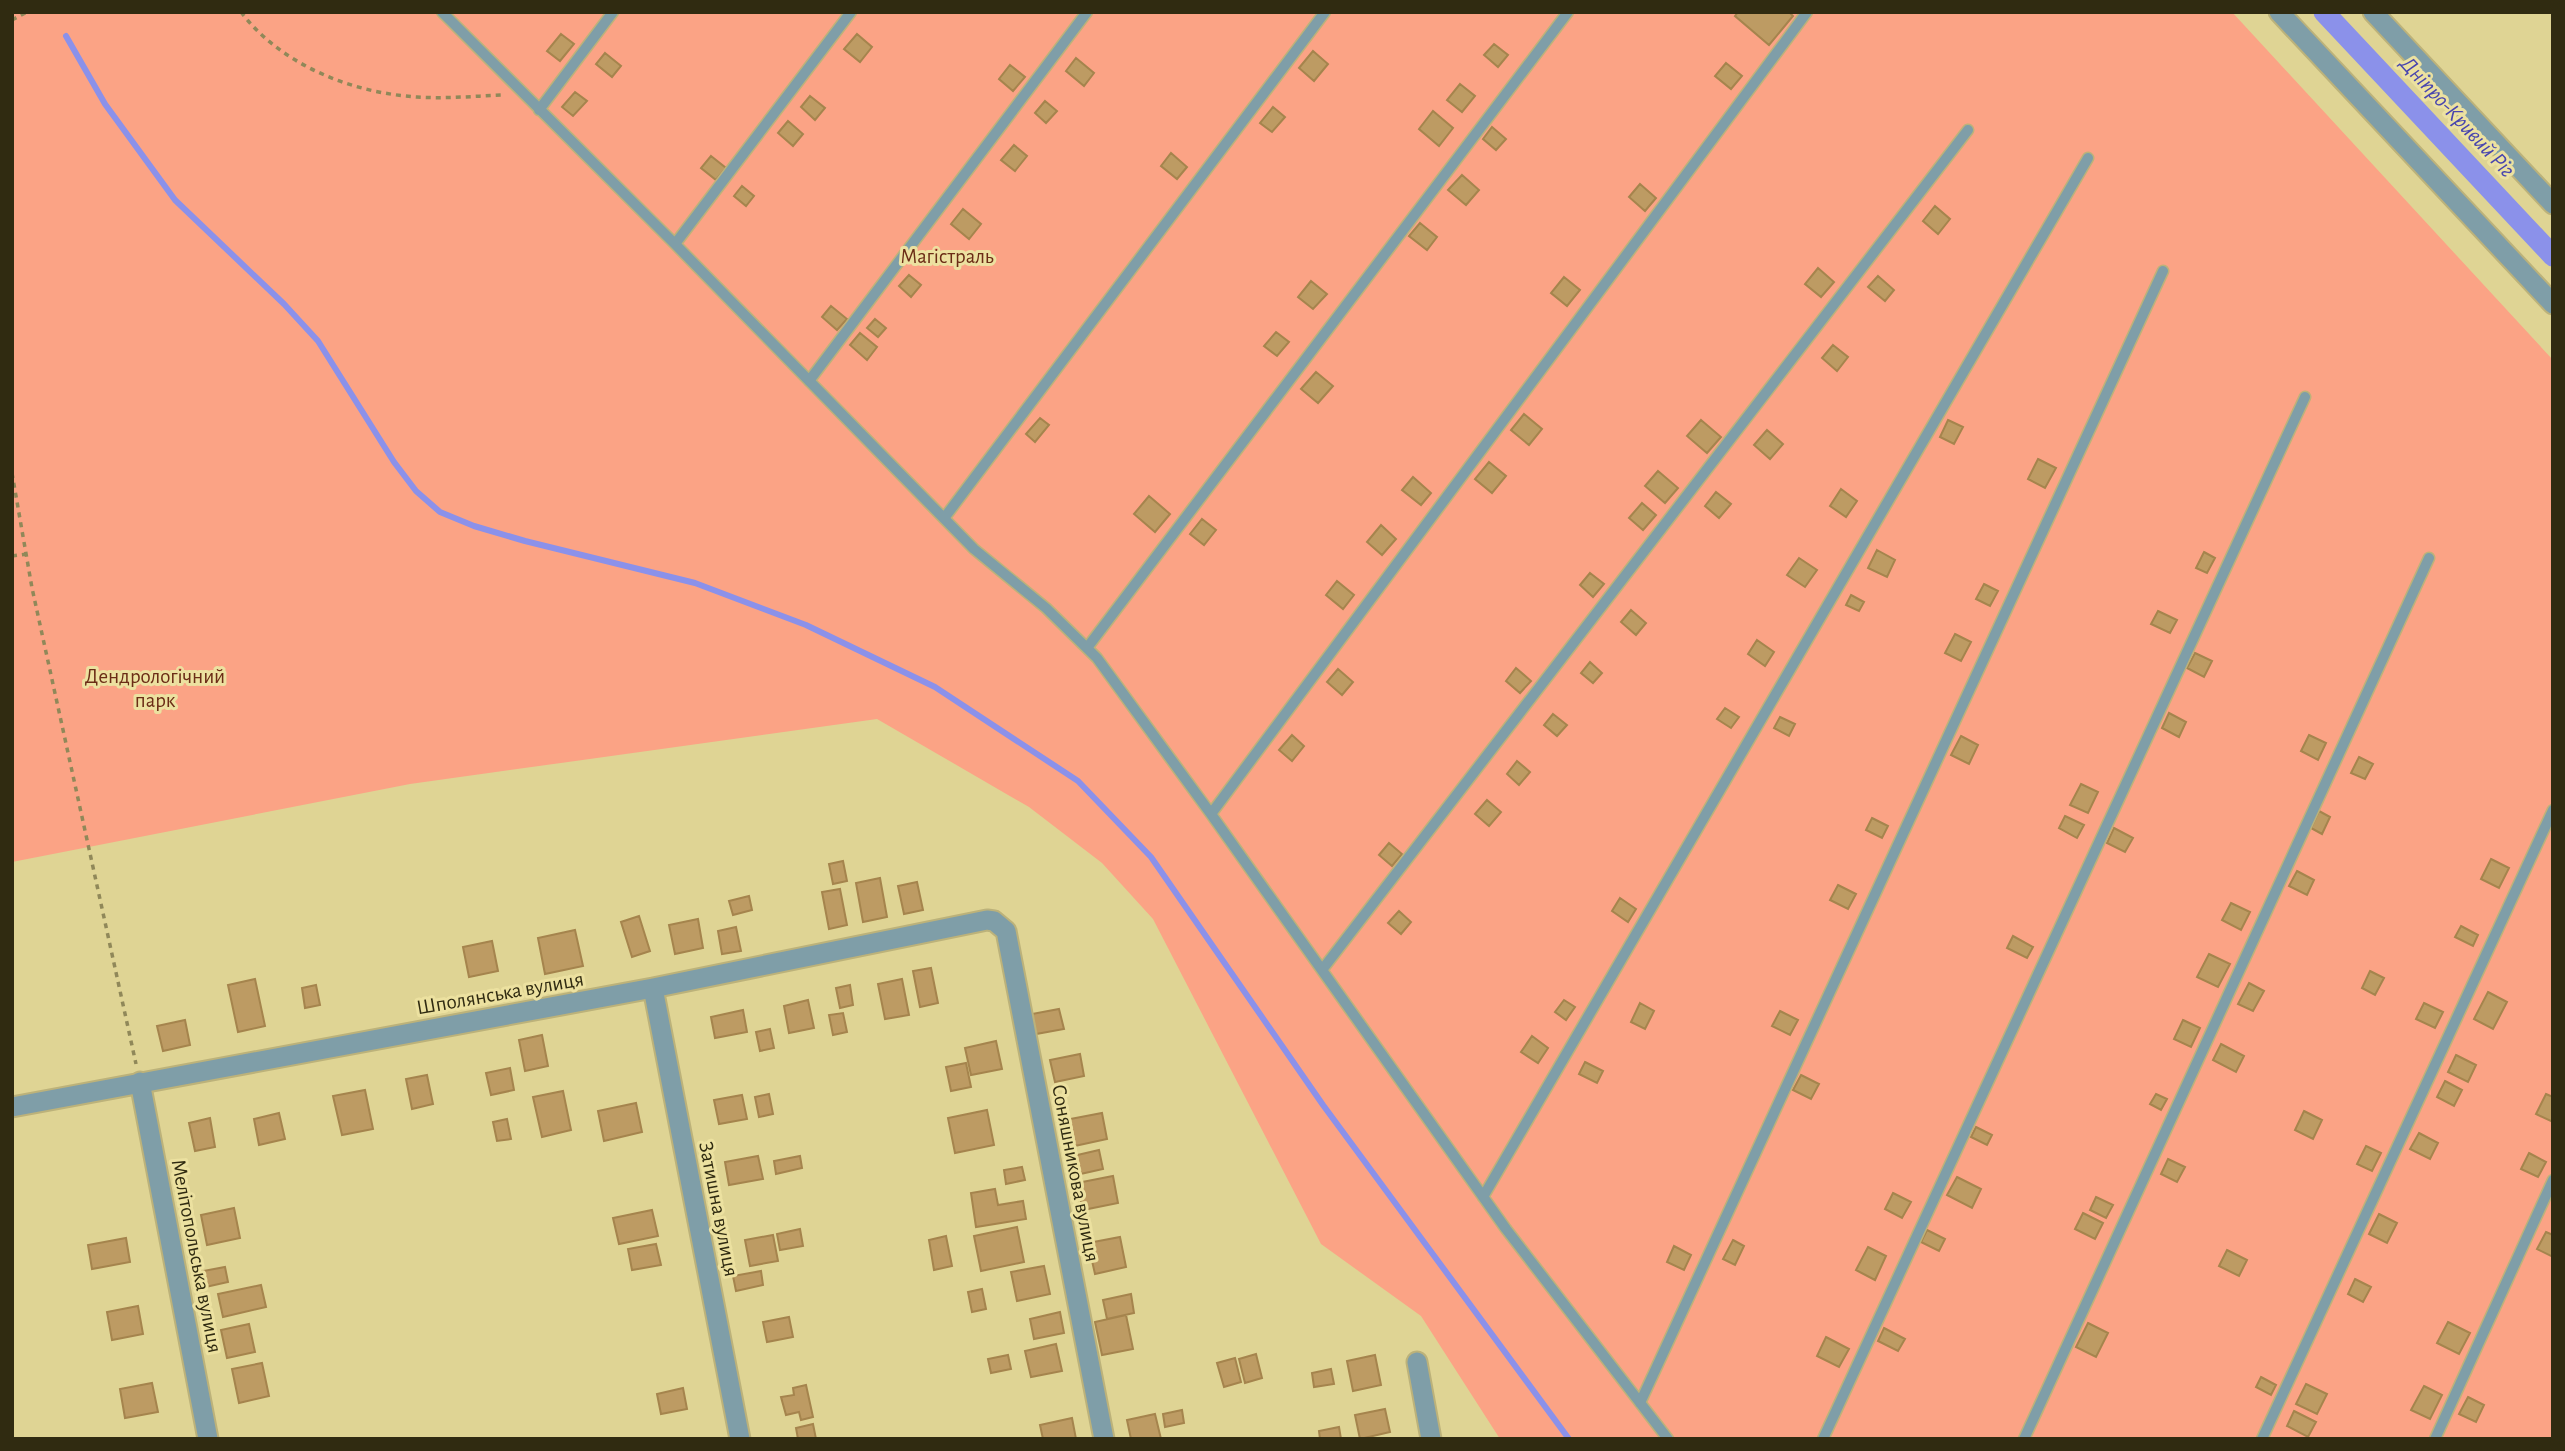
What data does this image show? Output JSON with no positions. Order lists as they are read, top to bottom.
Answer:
{
  "streets": {
    "street": [
      "Шполянська вулиця",
      "Соняшникова вулиця",
      "Затишна вулиця",
      "Мелітопольська вулиця"
    ]
  },
  "crossings": [
    ["Шполянська вулиця", "Соняшникова вулиця"],
    ["Шполянська вулиця", "Затишна вулиця"],
    ["Шполянська вулиця", "Мелітопольська вулиця"]
  ],
  "water": ["Дніпро-Кривий Ріг"],
  "parks": ["Магістраль", "Дендрологічний парк"]
}
